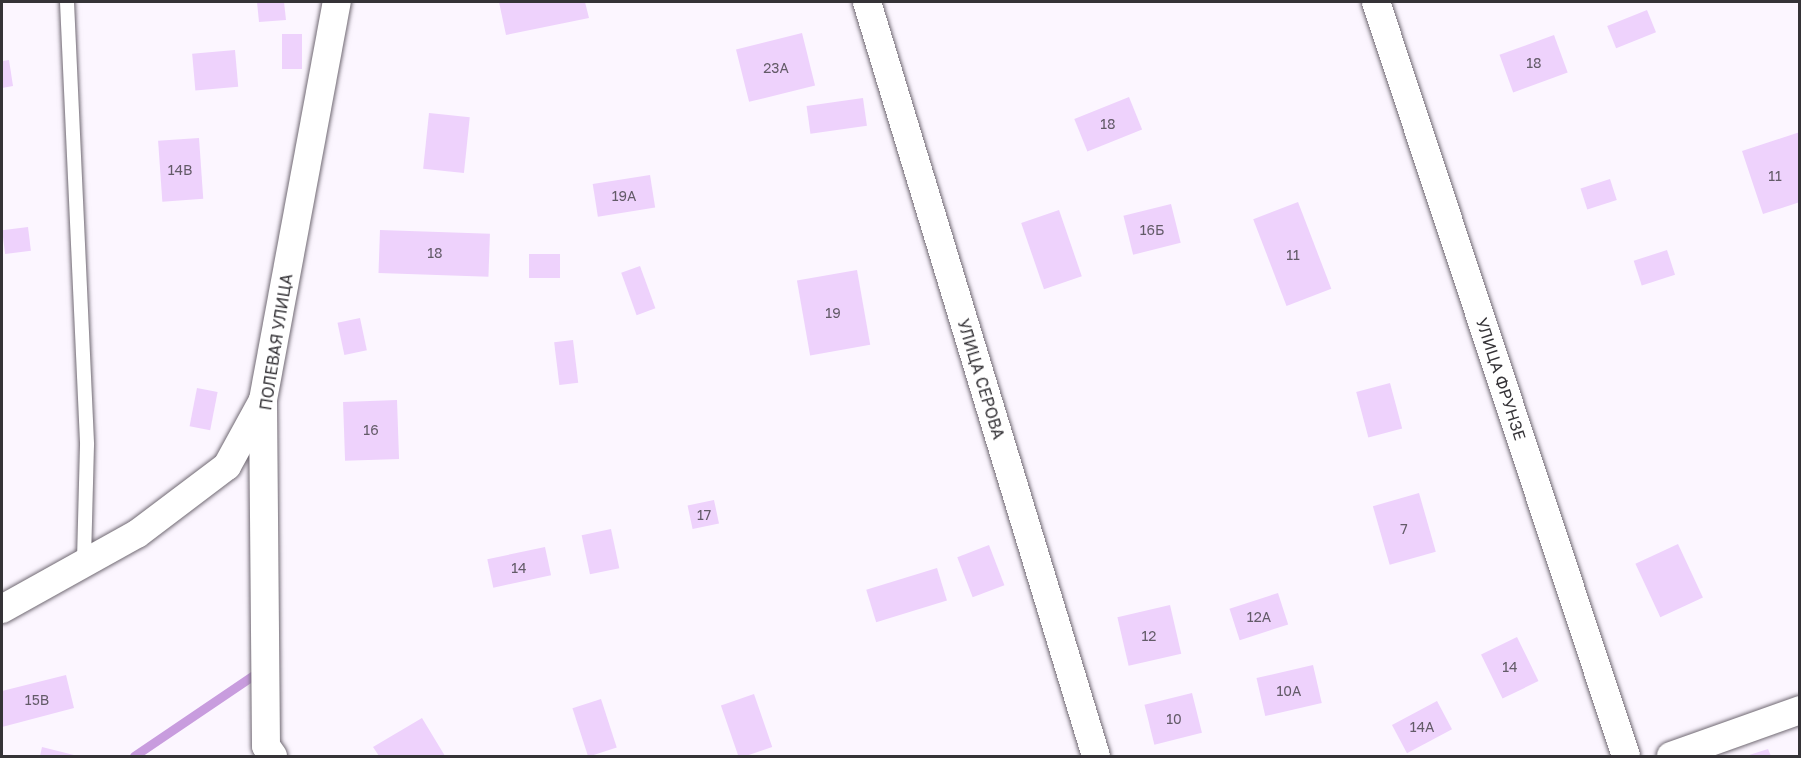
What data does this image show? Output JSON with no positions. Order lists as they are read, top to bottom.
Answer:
{
  "streets": {
    "street": ["ПОЛЕВАЯ УЛИЦА", "УЛИЦА СЕРОВА", "УЛИЦА ФРУНЗЕ"]
  },
  "house_numbers": [
    "18",
    "23А",
    "18",
    "14В",
    "11",
    "19А",
    "16Б",
    "18",
    "11",
    "19",
    "16",
    "17",
    "7",
    "14",
    "12А",
    "12",
    "14",
    "10А",
    "15В",
    "10",
    "14А"
  ]
}
